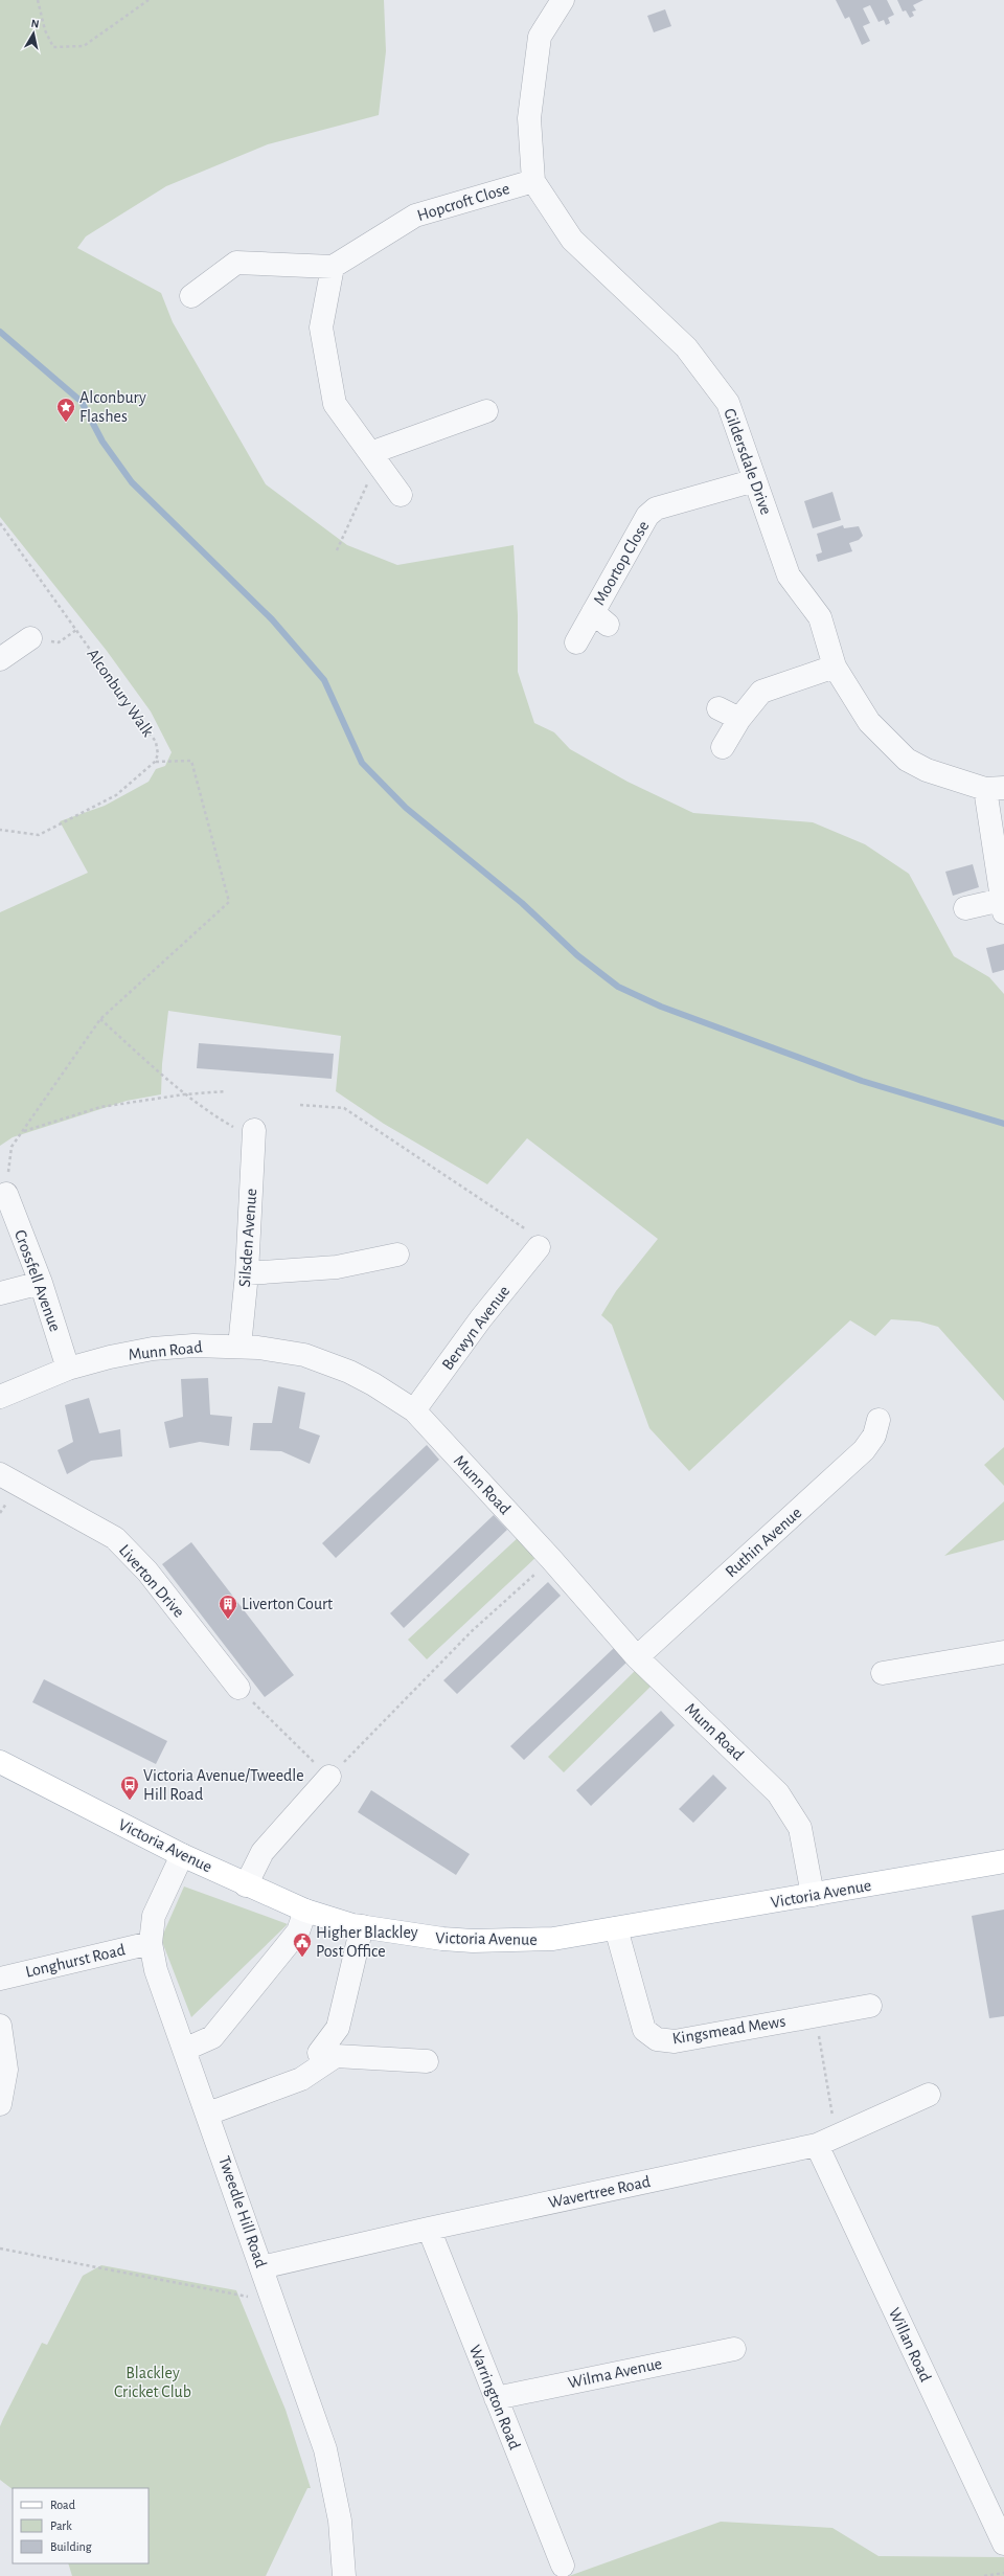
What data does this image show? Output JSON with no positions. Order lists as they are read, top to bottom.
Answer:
{
  "streets": {
    "main road": ["Victoria Avenue"],
    "street": [
      "Hopcroft Close",
      "Gildersdale Drive",
      "Moortop Close",
      "Silsden Avenue",
      "Crossfell Avenue",
      "Berwyn Avenue",
      "Munn Road",
      "Ruthin Avenue",
      "Liverton Drive",
      "Longhurst Road",
      "Kingsmead Mews",
      "Wavertree Road",
      "Tweedle Hill Road",
      "Willan Road",
      "Wilma Avenue",
      "Warrington Road"
    ],
    "path": ["Alconbury Walk"]
  },
  "crossings": [
    ["Hopcroft Close", "Gildersdale Drive"],
    ["Gildersdale Drive", "Moortop Close"],
    ["Silsden Avenue", "Munn Road"],
    ["Crossfell Avenue", "Munn Road"],
    ["Berwyn Avenue", "Munn Road"],
    ["Munn Road", "Ruthin Avenue"],
    ["Munn Road", "Victoria Avenue"],
    ["Victoria Avenue", "Kingsmead Mews"],
    ["Victoria Avenue", "Tweedle Hill Road"],
    ["Longhurst Road", "Tweedle Hill Road"],
    ["Wavertree Road", "Tweedle Hill Road"],
    ["Wavertree Road", "Willan Road"],
    ["Wavertree Road", "Warrington Road"],
    ["Wilma Avenue", "Warrington Road"]
  ],
  "parks": ["Blackley Cricket Club"],
  "places": {
    "place": ["Alconbury Flashes"],
    "building": ["Liverton Court"],
    "bus stop": ["Victoria Avenue/Tweedle Hill Road"],
    "public building": ["Higher Blackley Post Office"]
  },
  "legend": ["Road", "Park", "Building"],
  "north": "top"
}
